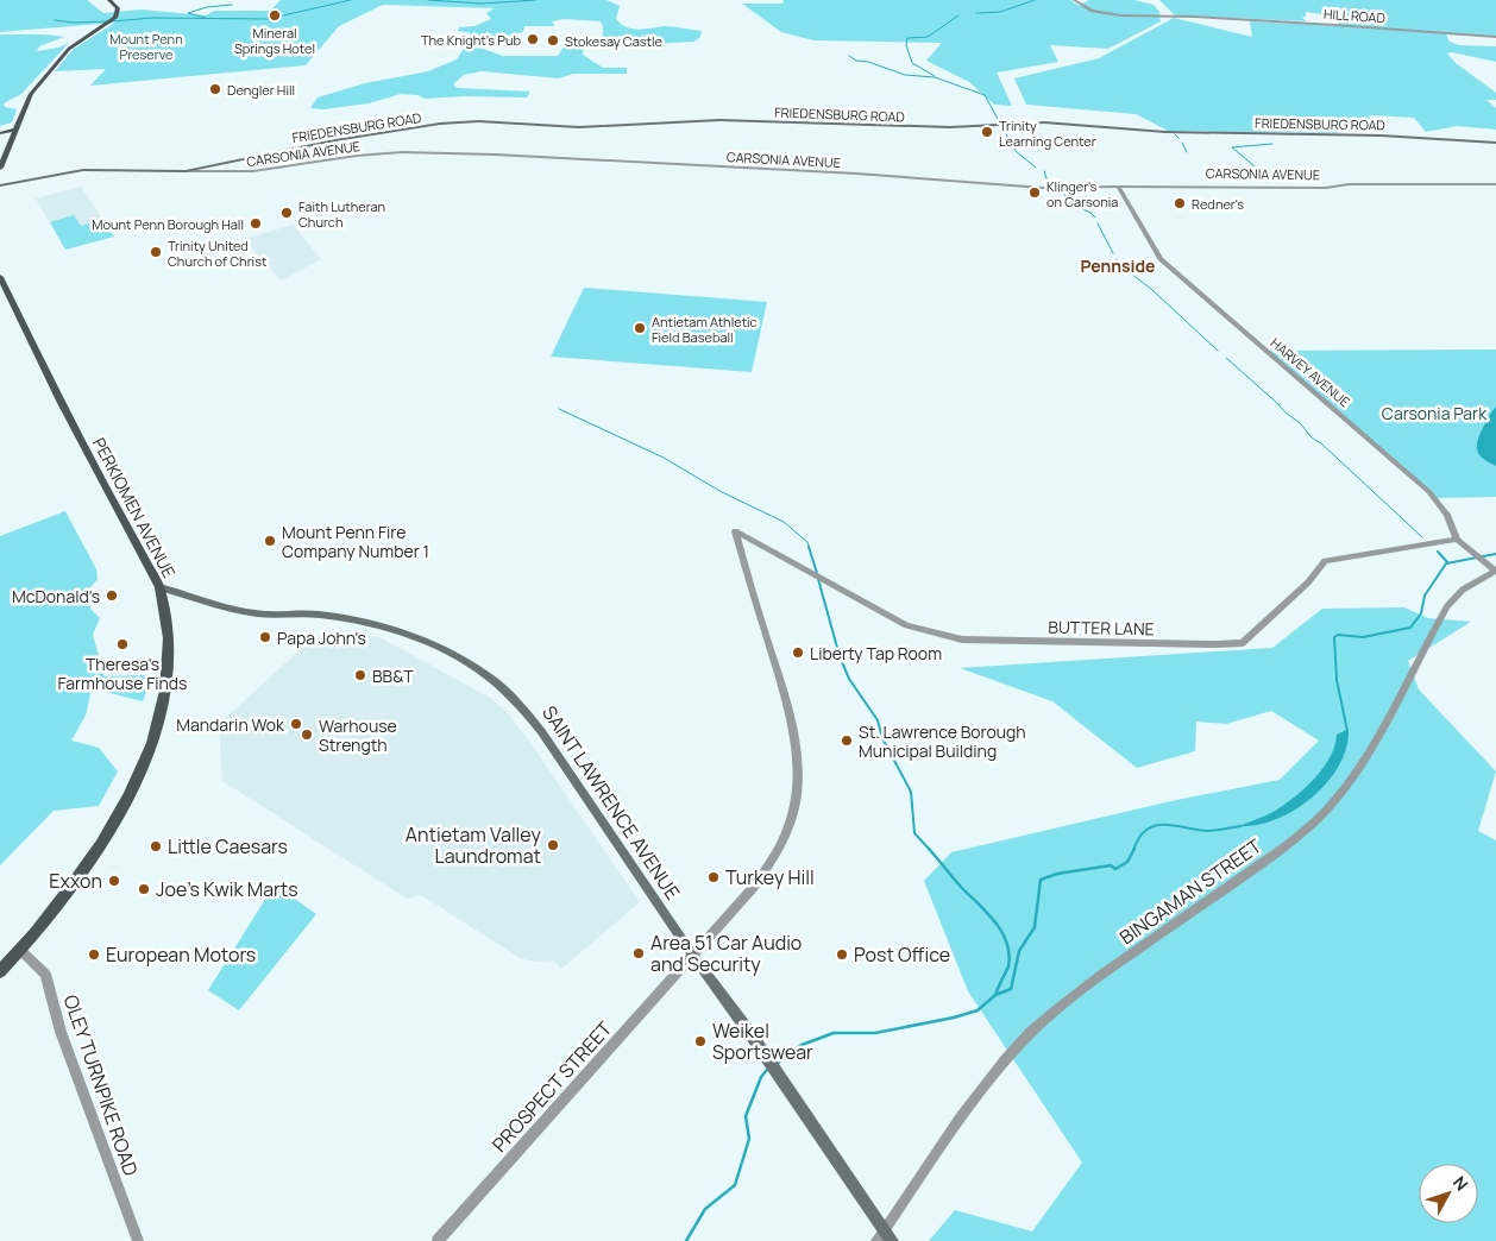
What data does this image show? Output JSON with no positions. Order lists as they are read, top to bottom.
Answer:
{
  "streets": {
    "main road": ["FRIEDENSBURG ROAD", "PERKIOMEN AVENUE", "SAINT LAWRENCE AVENUE"],
    "street": [
      "HILL ROAD",
      "CARSONIA AVENUE",
      "HARVEY AVENUE",
      "BUTTER LANE",
      "BINGAMAN STREET",
      "OLEY TURNPIKE ROAD",
      "PROSPECT STREET"
    ]
  },
  "crossings": [
    ["FRIEDENSBURG ROAD", "CARSONIA AVENUE"],
    ["CARSONIA AVENUE", "HARVEY AVENUE"],
    ["HARVEY AVENUE", "BUTTER LANE"],
    ["HARVEY AVENUE", "BINGAMAN STREET"],
    ["PERKIOMEN AVENUE", "SAINT LAWRENCE AVENUE"],
    ["PERKIOMEN AVENUE", "OLEY TURNPIKE ROAD"],
    ["BUTTER LANE", "PROSPECT STREET"],
    ["SAINT LAWRENCE AVENUE", "BINGAMAN STREET"],
    ["SAINT LAWRENCE AVENUE", "PROSPECT STREET"]
  ],
  "districts": ["Pennside"],
  "parks": ["Mount Penn Preserve", "Carsonia Park"],
  "places": [
    "Mineral Springs Hotel",
    "The Knight's Pub",
    "Stokesay Castle",
    "Dengler Hill",
    "Trinity Learning Center",
    "Klinger's on Carsonia",
    "Redner's",
    "Faith Lutheran Church",
    "Mount Penn Borough Hall",
    "Trinity United Church of Christ",
    "Antietam Athletic Field Baseball",
    "Mount Penn Fire Company Number 1",
    "McDonald's",
    "Papa John's",
    "Theresa's Farmhouse Finds",
    "Liberty Tap Room",
    "BB&T",
    "Mandarin Wok",
    "Warhouse Strength",
    "St. Lawrence Borough Municipal Building",
    "Antietam Valley Laundromat",
    "Little Caesars",
    "Turkey Hill",
    "Exxon",
    "Joe's Kwik Marts",
    "Area 51 Car Audio and Security",
    "European Motors",
    "Post Office",
    "Weikel Sportswear"
  ],
  "north": "top right"
}
